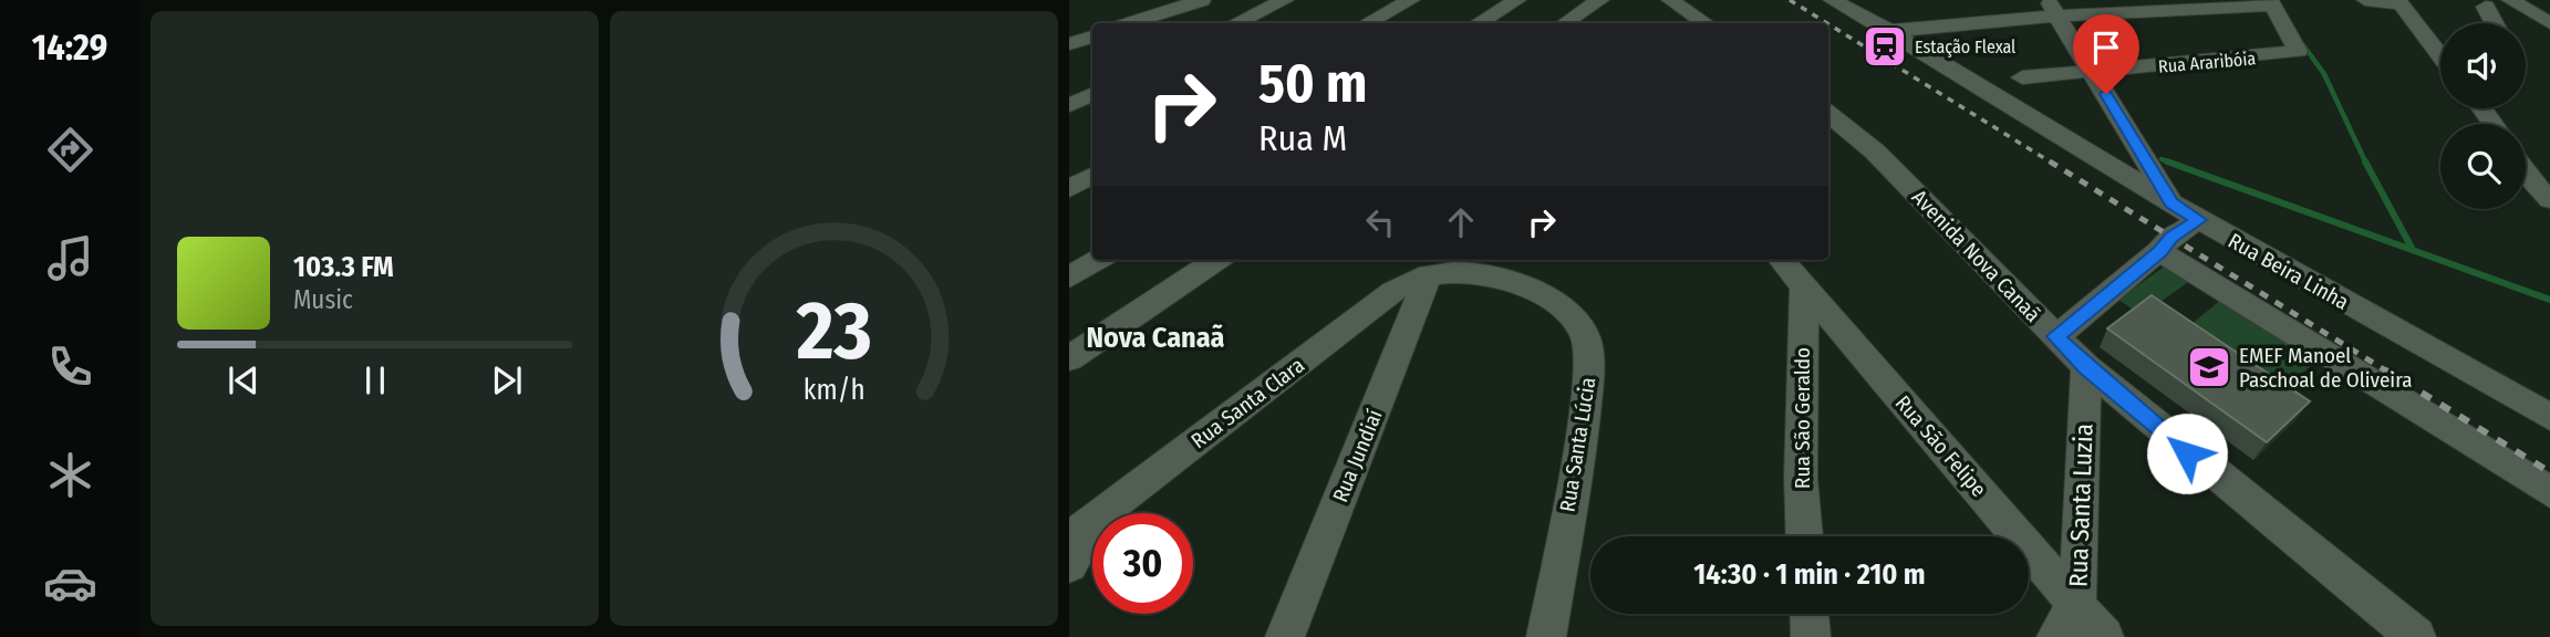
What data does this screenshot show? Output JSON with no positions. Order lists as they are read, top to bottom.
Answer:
{
  "streets": {
    "street": [
      "Rua Araribóia",
      "Avenida Nova Canaã",
      "Rua Beira Linha",
      "Rua Santa Clara",
      "Rua São Geraldo",
      "Rua Santa Lúcia",
      "Rua São Felipe",
      "Rua Jundiaí",
      "Rua Santa Luzia"
    ]
  },
  "crossings": [
    ["Avenida Nova Canaã", "Rua Santa Luzia"],
    ["Rua Santa Clara", "Rua Santa Lúcia"],
    ["Rua Santa Clara", "Rua Jundiaí"],
    ["Rua São Geraldo", "Rua São Felipe"],
    ["Rua Santa Lúcia", "Rua Jundiaí"],
    ["Rua São Felipe", "Rua Santa Luzia"]
  ],
  "districts": ["Nova Canaã"],
  "places": {
    "station": ["Estação Flexal"],
    "school or university": ["EMEF Manoel Paschoal de Oliveira"]
  },
  "page": {
    "tabs": "14:29",
    "turn": ["50 m", "Rua M"],
    "song": ["103.3 FM", "Music"],
    "limit": "30",
    "trip": "14:30 · 1 min · 210 m",
    "gauge": ["23", "km/h"]
  }
}
